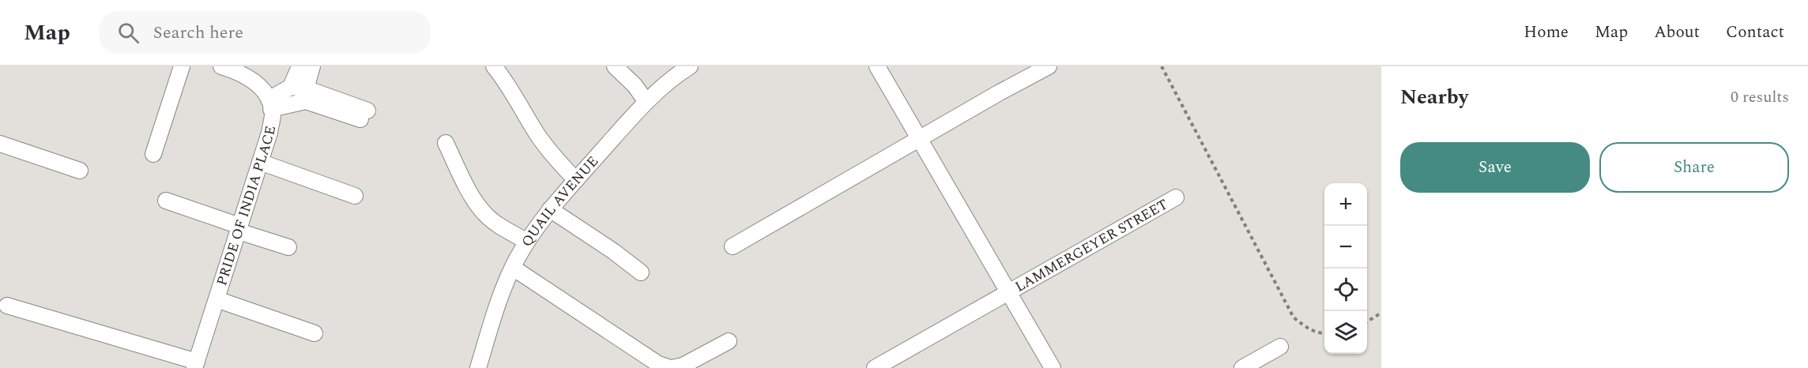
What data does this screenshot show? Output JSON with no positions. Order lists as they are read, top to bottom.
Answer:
{
  "streets": {
    "street": ["QUAIL AVENUE", "PRIDE OF INDIA PLACE", "LAMMERGEYER STREET"]
  },
  "page": {
    "header": "Map",
    "search": "Search here",
    "nav": [
      "Home",
      "Map",
      "About",
      "Contact"
    ],
    "heading": ["Nearby", "0 results"],
    "buttons": ["Save", "Share"],
    "map_buttons": ["+", "−"]
  }
}
